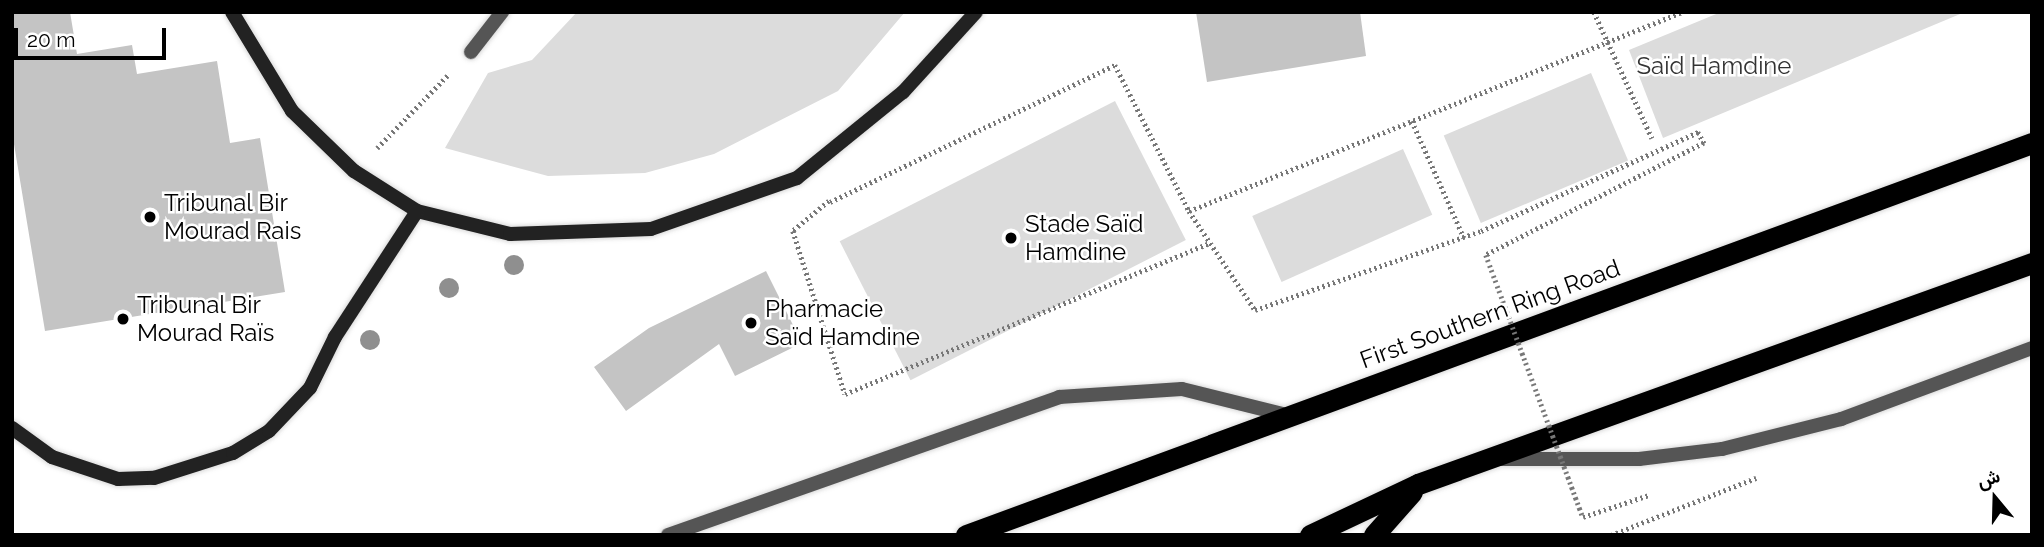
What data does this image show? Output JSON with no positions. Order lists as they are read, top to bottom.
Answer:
{
  "streets": {
    "highway": ["First Southern Ring Road"]
  },
  "parks": ["Saïd Hamdine"],
  "places": [
    "Tribunal Bir Mourad Rais",
    "Stade Saïd Hamdine",
    "Tribunal Bir Mourad Raïs",
    "Pharmacie Saïd Hamdine"
  ],
  "scale_bar": "20 m",
  "north": "top"
}
